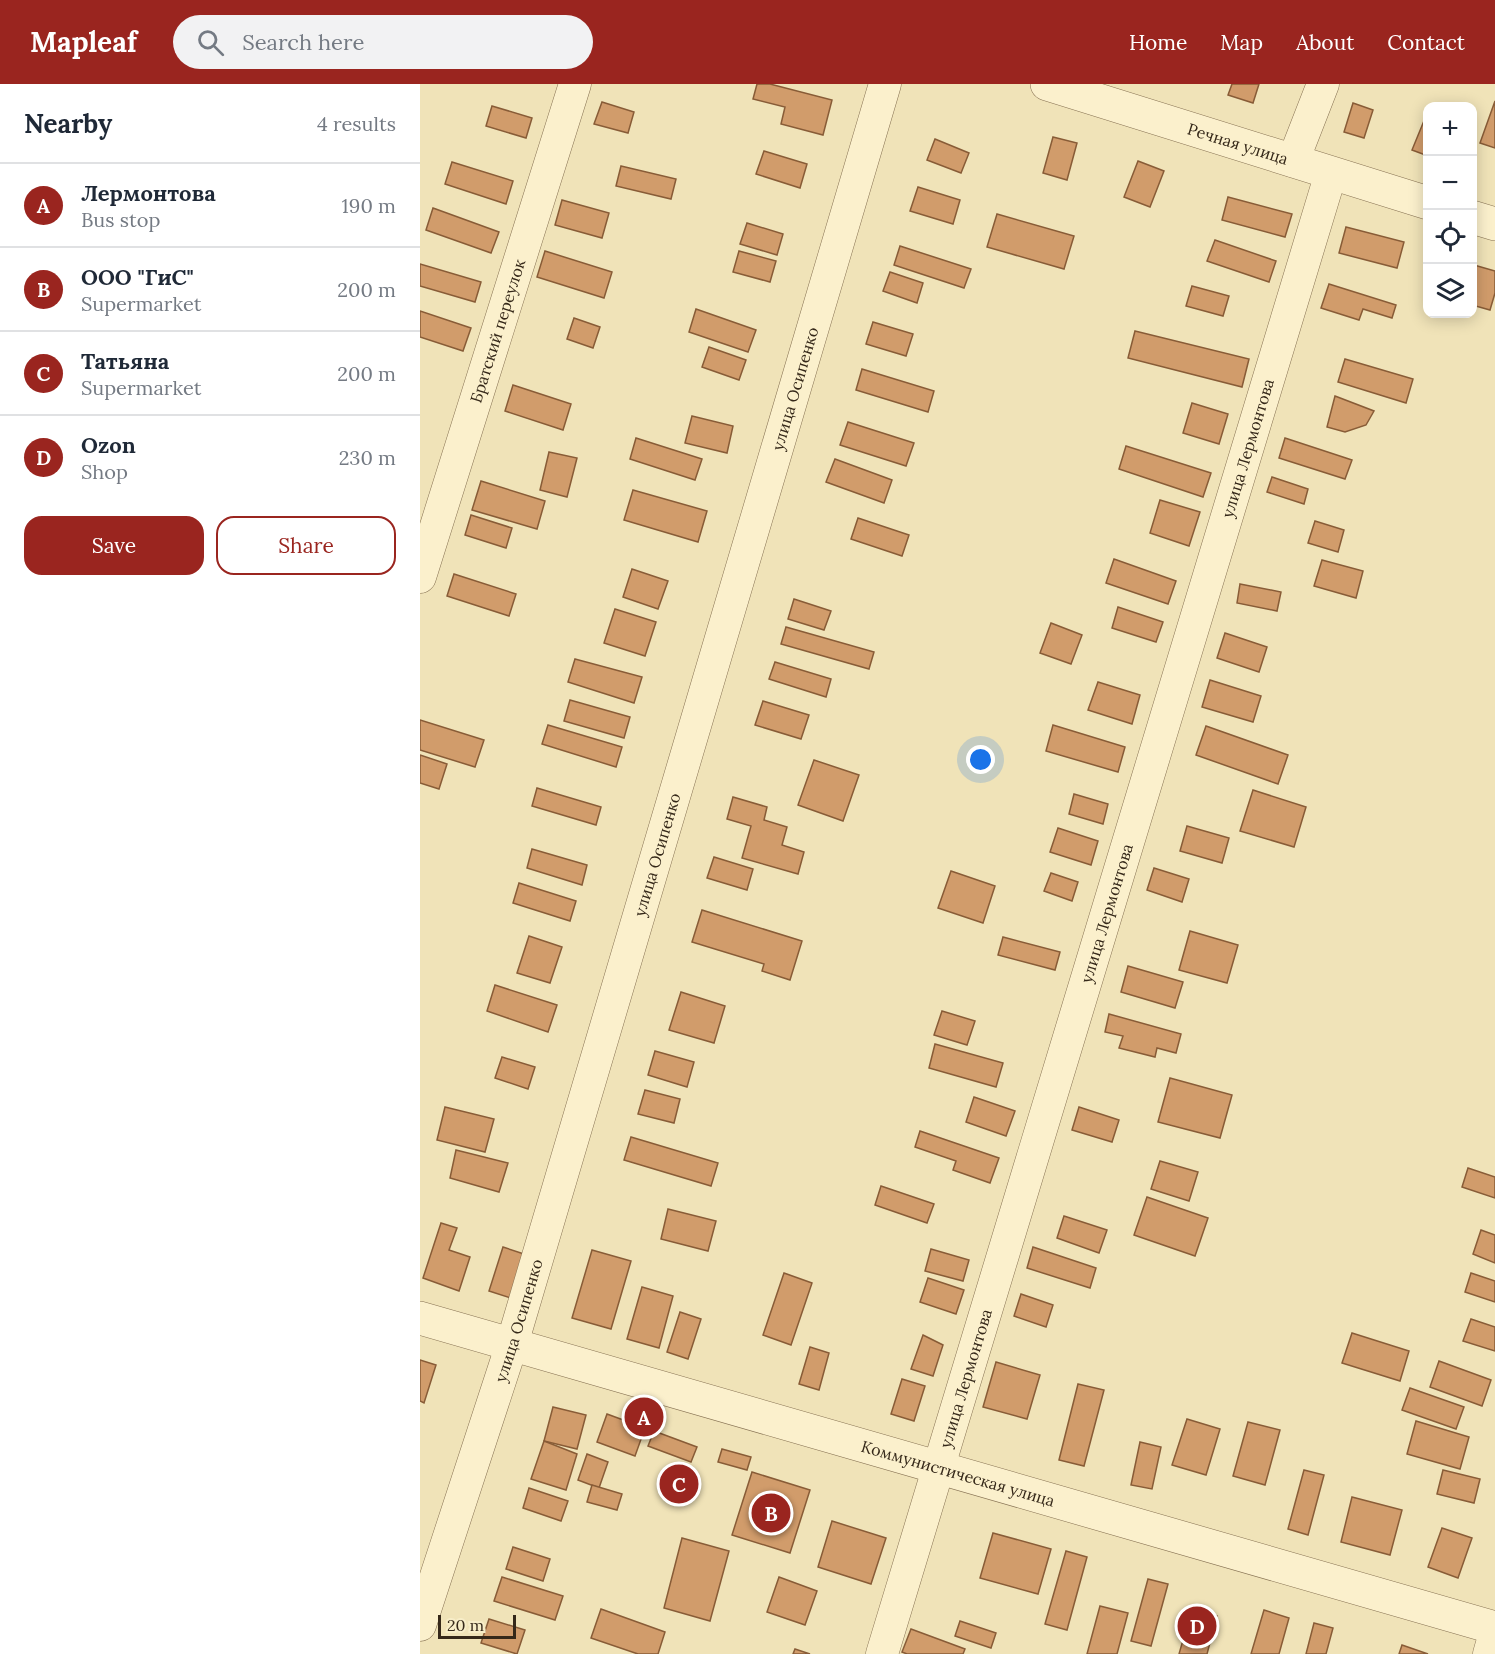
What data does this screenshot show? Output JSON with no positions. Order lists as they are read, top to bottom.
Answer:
{
  "streets": {
    "street": [
      "Речная улица",
      "Братский переулок",
      "улица Осипенко",
      "улица Лермонтова",
      "Коммунистическая улица"
    ]
  },
  "crossings": [
    ["Речная улица", "улица Лермонтова"],
    ["улица Осипенко", "Коммунистическая улица"],
    ["улица Лермонтова", "Коммунистическая улица"]
  ],
  "scale_bar": "20 m",
  "page": {
    "header": "Mapleaf",
    "search": "Search here",
    "nav": [
      "Home",
      "Map",
      "About",
      "Contact"
    ],
    "heading": ["Nearby", "4 results"],
    "map_buttons": ["+", "−"],
    "list": [
      {
        "mark": "A",
        "name": "Лермонтова",
        "note": "Bus stop",
        "value": "190 m"
      },
      {
        "mark": "B",
        "name": "ООО \"ГиС\"",
        "note": "Supermarket",
        "value": "200 m"
      },
      {
        "mark": "C",
        "name": "Татьяна",
        "note": "Supermarket",
        "value": "200 m"
      },
      {
        "mark": "D",
        "name": "Ozon",
        "note": "Shop",
        "value": "230 m"
      }
    ],
    "buttons": ["Save", "Share"],
    "pins": [
      "A",
      "C",
      "B",
      "D"
    ],
    "scale": "20 m"
  }
}
